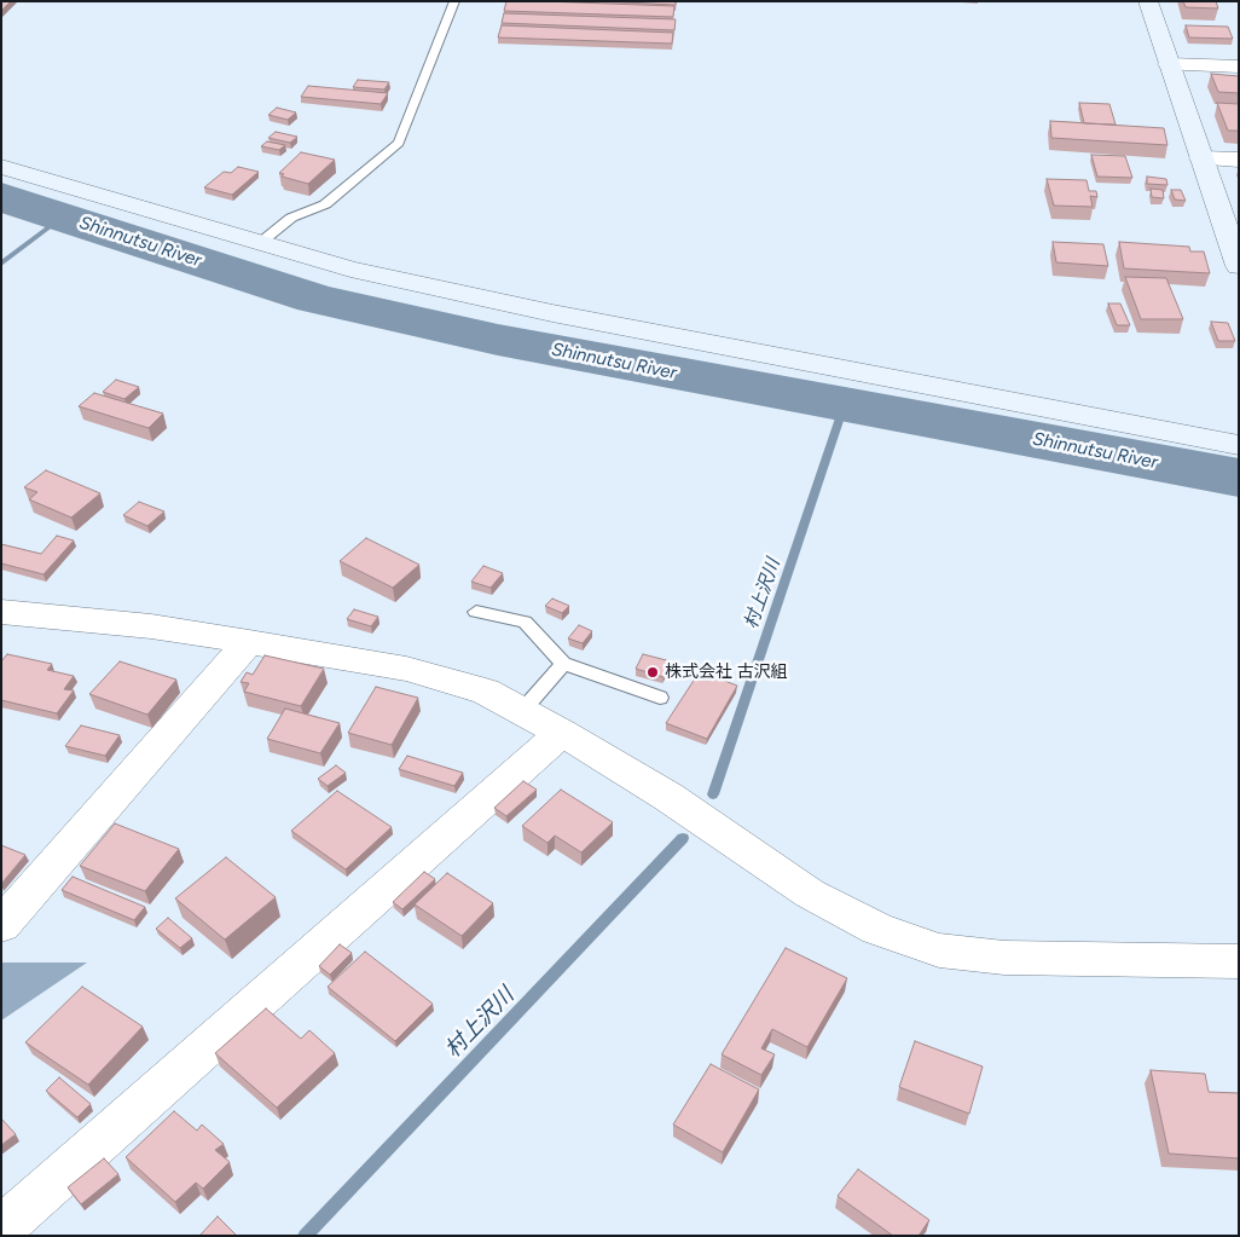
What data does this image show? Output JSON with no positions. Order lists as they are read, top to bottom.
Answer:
{
  "water": ["Shinnutsu River", "村上沢川"],
  "places": ["株式会社 古沢組"]
}
